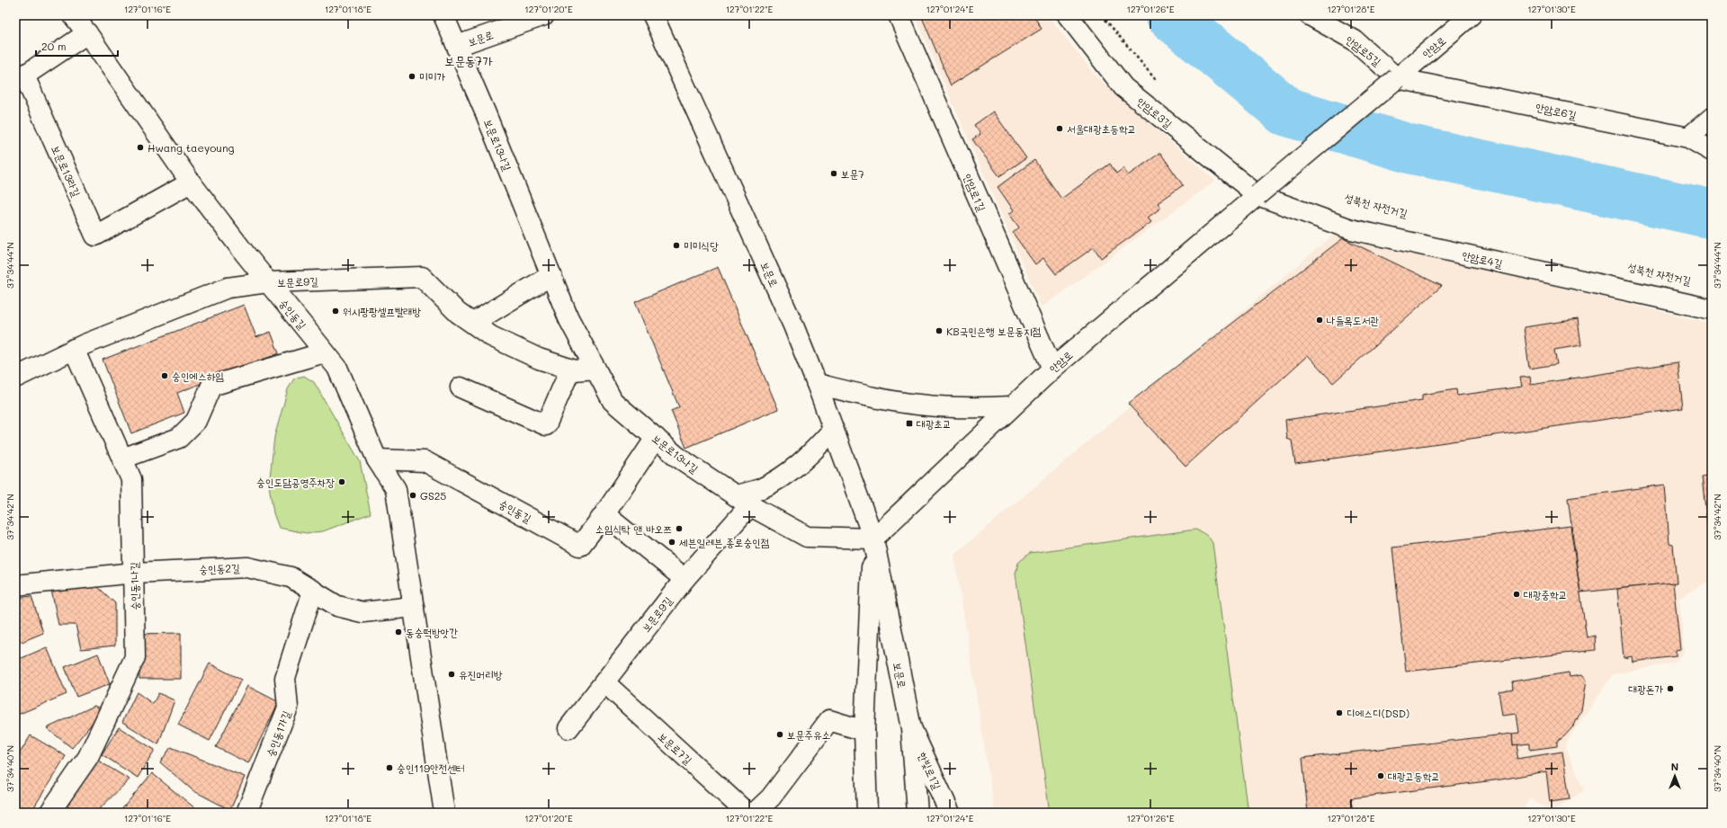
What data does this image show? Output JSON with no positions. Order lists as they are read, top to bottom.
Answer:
{
  "streets": {
    "street": [
      "보문로",
      "안암로",
      "안암로5길",
      "안암로6길",
      "안암로3길",
      "보문로13나길",
      "보문로13라길",
      "안암로1길",
      "안암로4길",
      "보문로9길",
      "숭인동길",
      "숭인동2길",
      "숭인동1나길",
      "숭인동1가길",
      "보문로7길",
      "한빛로1길"
    ]
  },
  "crossings": [
    ["보문로", "안암로"],
    ["보문로", "보문로13나길"],
    ["보문로", "한빛로1길"],
    ["안암로", "안암로5길"],
    ["안암로", "안암로6길"],
    ["안암로", "안암로3길"],
    ["안암로", "보문로13나길"],
    ["안암로", "안암로1길"],
    ["안암로", "안암로4길"],
    ["안암로5길", "안암로6길"],
    ["안암로3길", "안암로4길"],
    ["보문로13나길", "보문로9길"],
    ["보문로9길", "숭인동길"],
    ["보문로9길", "숭인동1나길"],
    ["보문로9길", "보문로7길"],
    ["숭인동길", "숭인동2길"],
    ["숭인동2길", "숭인동1나길"],
    ["숭인동2길", "숭인동1가길"]
  ],
  "districts": ["보문동7가"],
  "places": {
    "other": [
      "미미가",
      "서울대광초등학교",
      "Hwang taeyoung",
      "보문7",
      "미미식당",
      "워시팡팡셀프빨래방",
      "나들목도서관",
      "KB국민은행 보문동지점",
      "숭인에스하임",
      "숭인도담공영주차장",
      "GS25",
      "소임식탁 앤 바오쯔",
      "세븐일레븐 종로숭인점",
      "대광중학교",
      "동숭떡방앗간",
      "유진머리방",
      "대광돈가",
      "디에스디(DSD)",
      "보문주유소",
      "숭인119안전센터",
      "대광고등학교"
    ],
    "transit": ["대광초교"]
  },
  "scale_bar": "20 m",
  "north": "top",
  "coordinates": [
    "127°01'16\"E",
    "127°01'18\"E",
    "127°01'20\"E",
    "127°01'22\"E",
    "127°01'24\"E",
    "127°01'26\"E",
    "127°01'28\"E",
    "127°01'30\"E",
    "37°34'44\"N",
    "37°34'42\"N",
    "37°34'40\"N"
  ]
}
